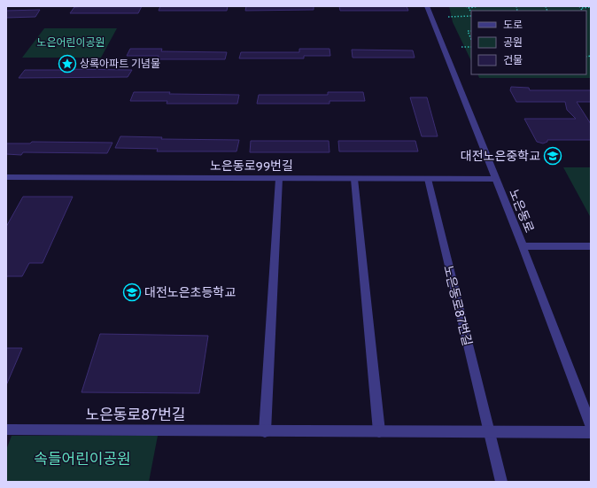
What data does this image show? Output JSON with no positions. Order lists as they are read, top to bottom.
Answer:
{
  "streets": {
    "street": ["노은동로99번길", "노은동로", "노은동로87번길"]
  },
  "crossings": [
    ["노은동로99번길", "노은동로"],
    ["노은동로99번길", "노은동로87번길"]
  ],
  "parks": ["노은어린이공원", "속들어린이공원"],
  "places": {
    "place": ["상록아파트 기념물"],
    "school or university": ["대전노은중학교", "대전노은초등학교"]
  },
  "legend": ["도로", "공원", "건물"]
}
